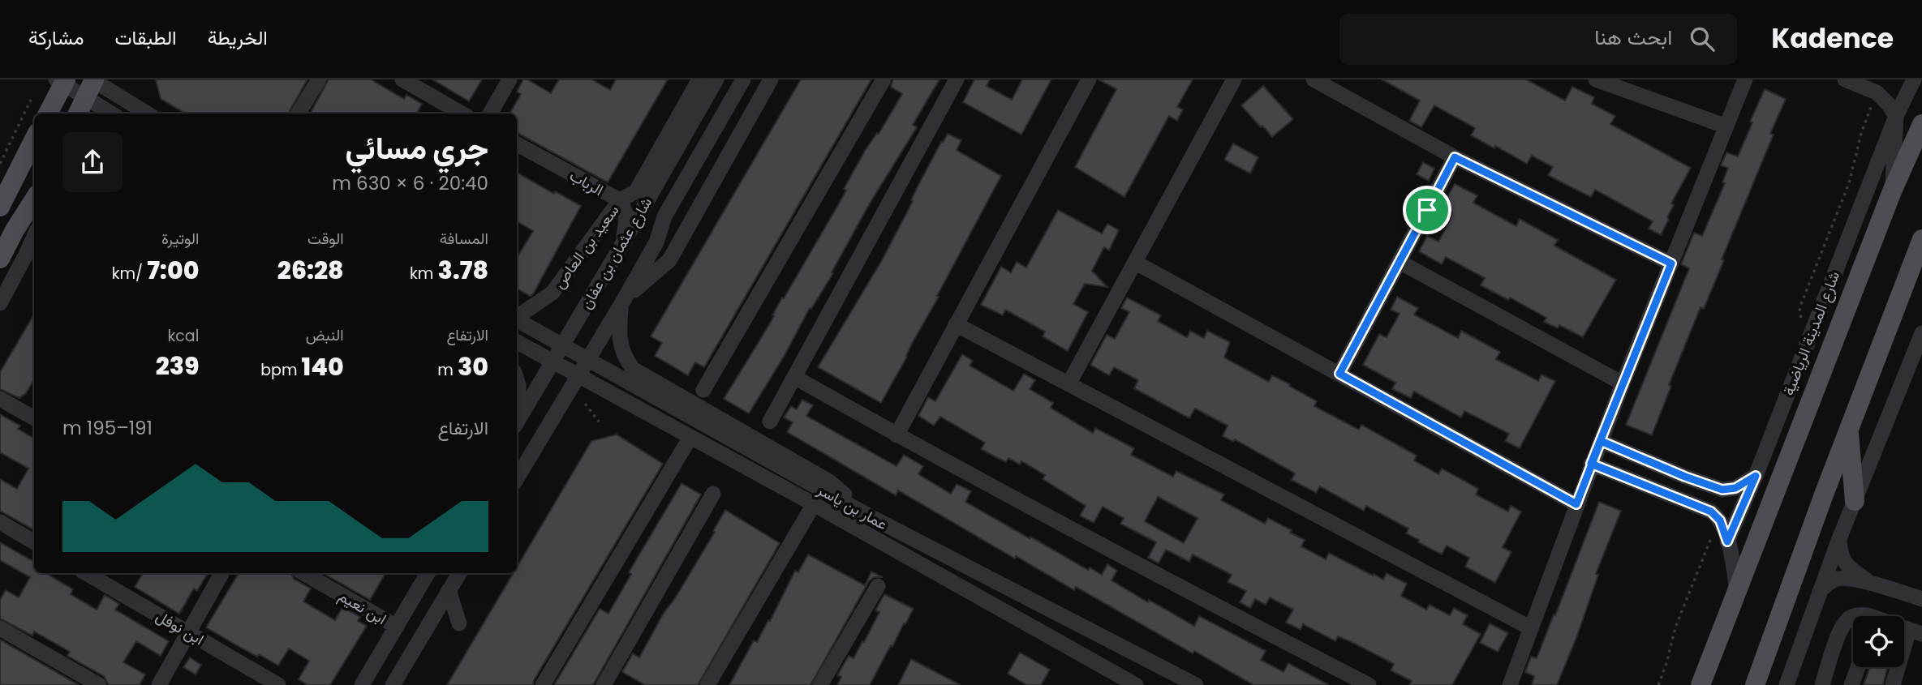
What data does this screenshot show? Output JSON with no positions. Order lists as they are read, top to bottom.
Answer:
{
  "streets": {
    "main road": ["شارع المدينة الرياضية"],
    "street": [
      "الرباب",
      "سعيد بن العاص",
      "شارع عثمان بن عفان",
      "عمار بن ياسر",
      "ابن نعيم",
      "ابن نوفل"
    ]
  },
  "crossings": [
    ["الرباب", "سعيد بن العاص"],
    ["الرباب", "شارع عثمان بن عفان"],
    ["شارع عثمان بن عفان", "عمار بن ياسر"]
  ],
  "page": {
    "header": "Kadence",
    "search": "ابحث هنا",
    "nav": ["الخريطة", "الطبقات", "مشاركة"],
    "heading": ["جري مسائي", "20:40 · 6 × 630 m"],
    "stats": [
      ["المسافة", "3.78 km"],
      ["الوقت", "26:28"],
      ["الوتيرة", "7:00 /km"],
      ["الارتفاع", "30 m"],
      ["النبض", "140 bpm"],
      ["kcal", "239"]
    ],
    "chart": ["الارتفاع", "191–195 m"]
  }
}
